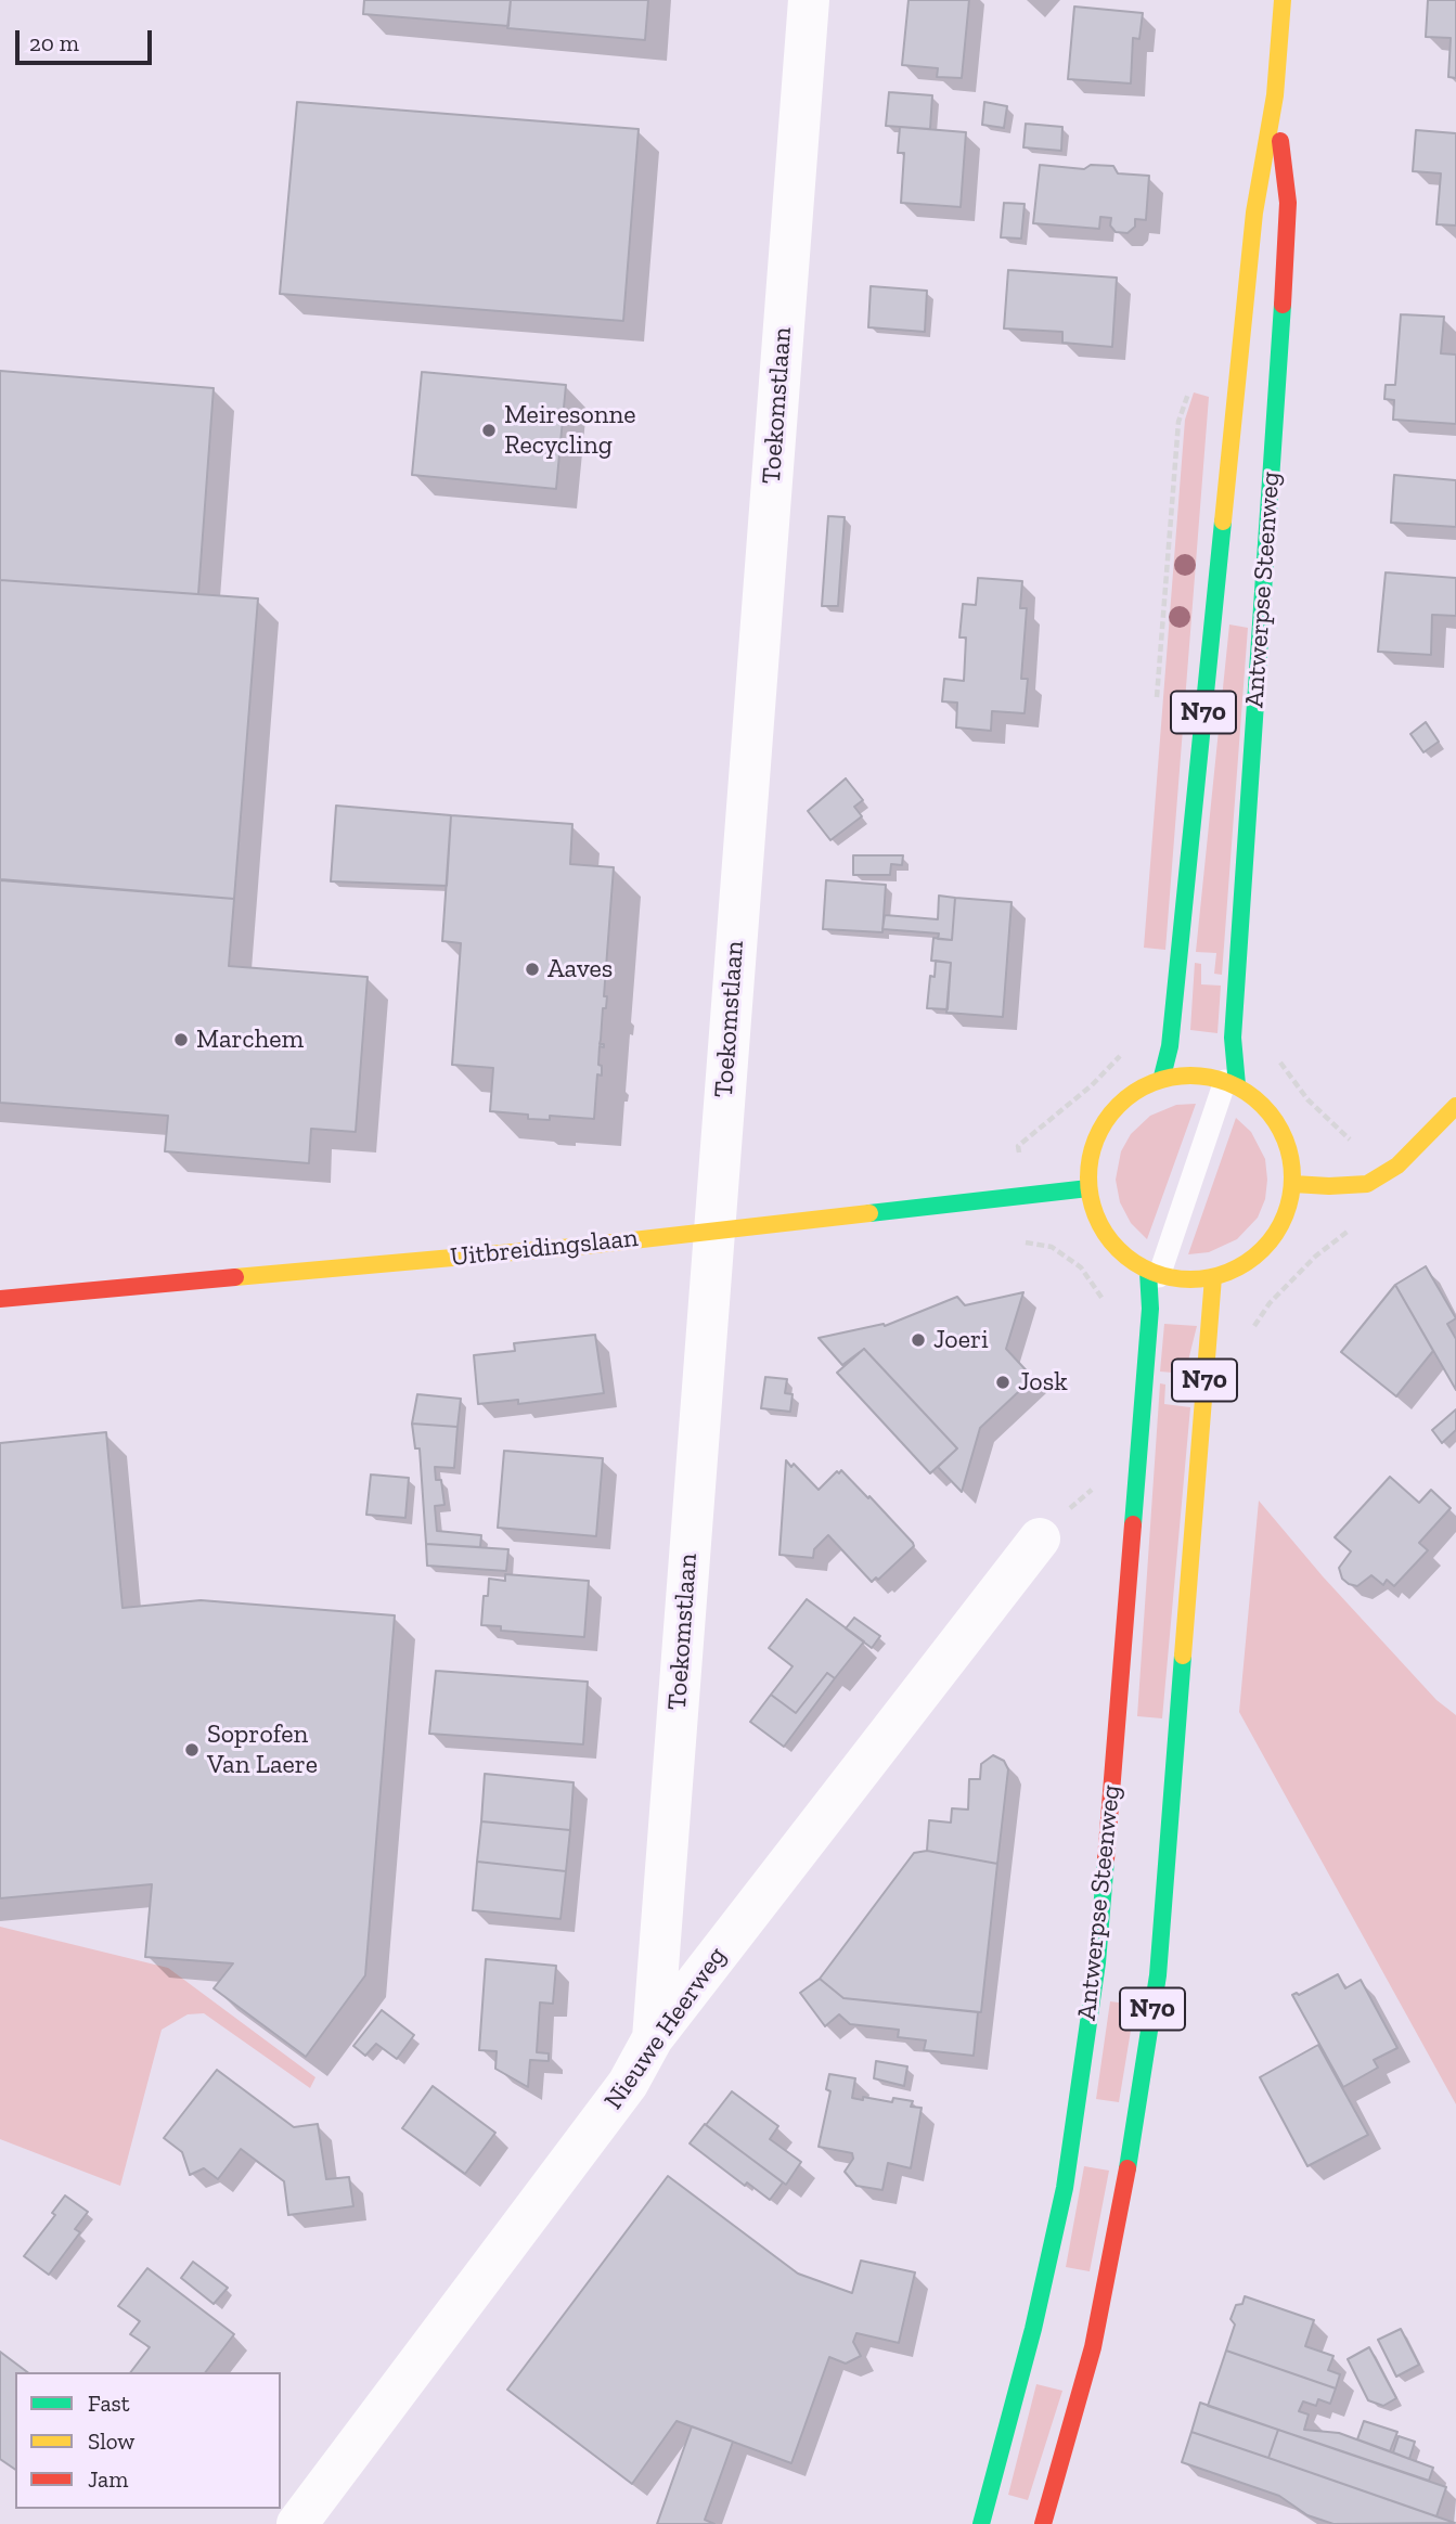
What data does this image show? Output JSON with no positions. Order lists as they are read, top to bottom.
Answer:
{
  "streets": {
    "main road": ["Antwerpse Steenweg", "N70", "Uitbreidingslaan"],
    "street": ["Toekomstlaan", "Nieuwe Heerweg"]
  },
  "crossings": [
    ["Toekomstlaan", "Uitbreidingslaan"],
    ["Toekomstlaan", "Nieuwe Heerweg"]
  ],
  "places": [
    "Meiresonne Recycling",
    "Aaves",
    "Marchem",
    "Joeri",
    "Josk",
    "Soprofen Van Laere"
  ],
  "legend": ["Fast", "Slow", "Jam"],
  "scale_bar": "20 m"
}
